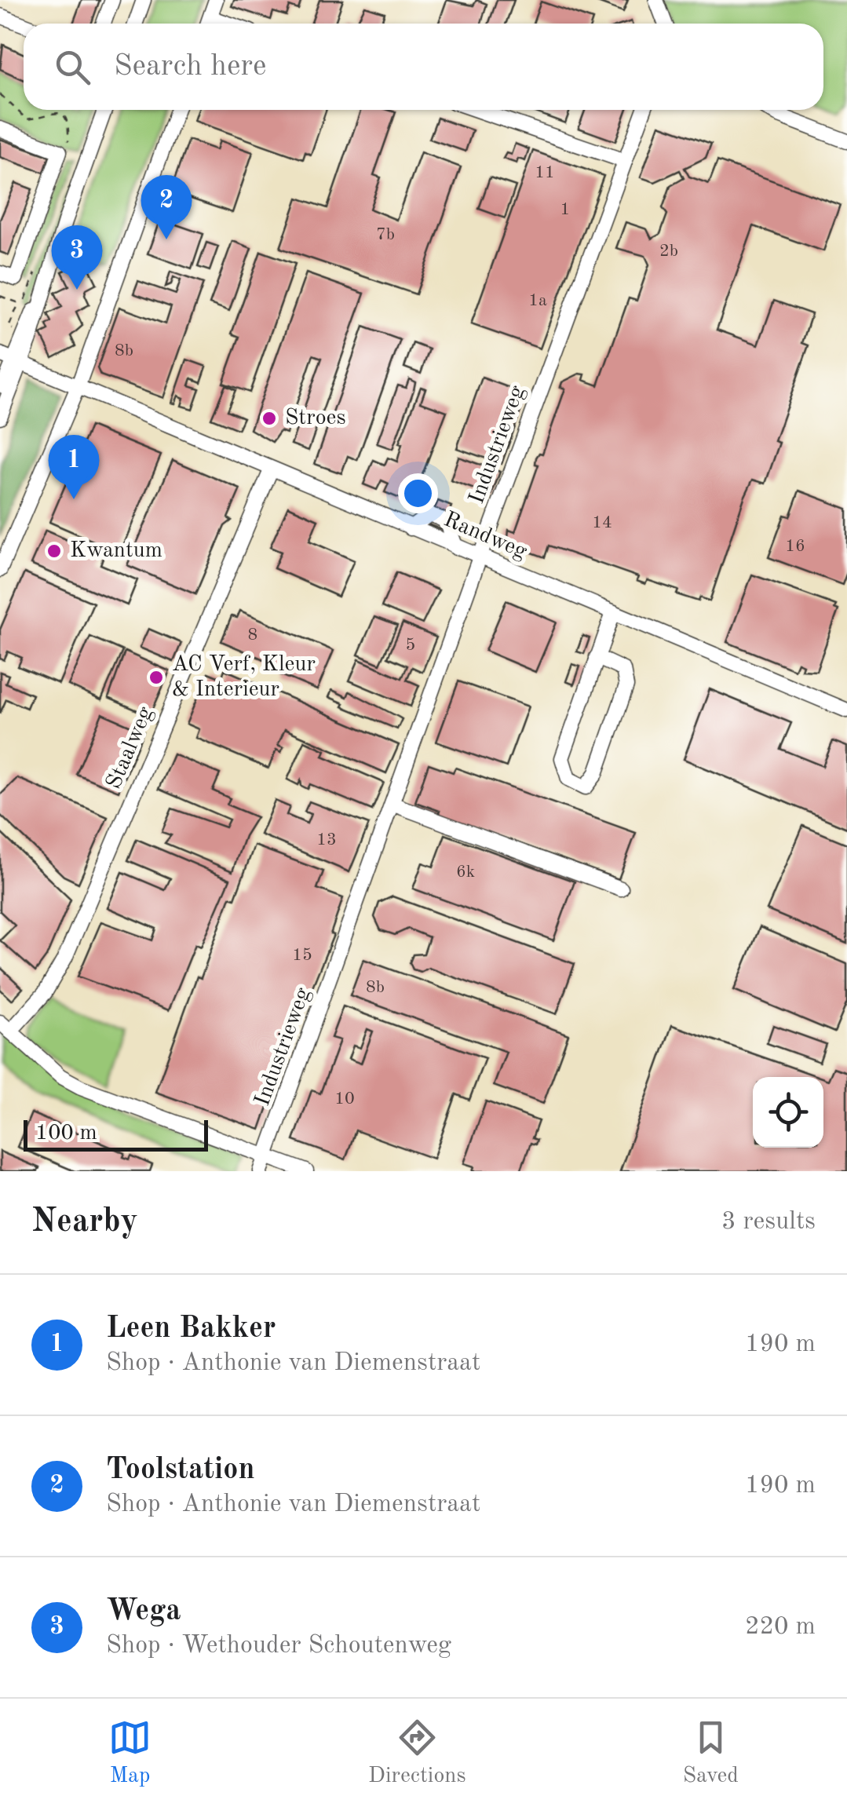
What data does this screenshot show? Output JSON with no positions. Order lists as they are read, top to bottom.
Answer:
{
  "streets": {
    "street": ["Industrieweg", "Randweg", "Staalweg"]
  },
  "crossings": [
    ["Industrieweg", "Randweg"],
    ["Randweg", "Staalweg"]
  ],
  "places": ["Stroes", "Kwantum", "AC Verf, Kleur & Interieur"],
  "house_numbers": [
    "11",
    "1",
    "7b",
    "2b",
    "1a",
    "8b",
    "14",
    "16",
    "8",
    "5",
    "13",
    "6k",
    "15",
    "8b",
    "10"
  ],
  "scale_bar": "100 m",
  "page": {
    "search": "Search here",
    "pins": ["2", "3", "1"],
    "scale": "100 m",
    "heading": ["Nearby", "3 results"],
    "list": [
      {
        "mark": "1",
        "name": "Leen Bakker",
        "note": "Shop · Anthonie van Diemenstraat",
        "value": "190 m"
      },
      {
        "mark": "2",
        "name": "Toolstation",
        "note": "Shop · Anthonie van Diemenstraat",
        "value": "190 m"
      },
      {
        "mark": "3",
        "name": "Wega",
        "note": "Shop · Wethouder Schoutenweg",
        "value": "220 m"
      }
    ],
    "nav": ["Map", "Directions", "Saved"]
  }
}
